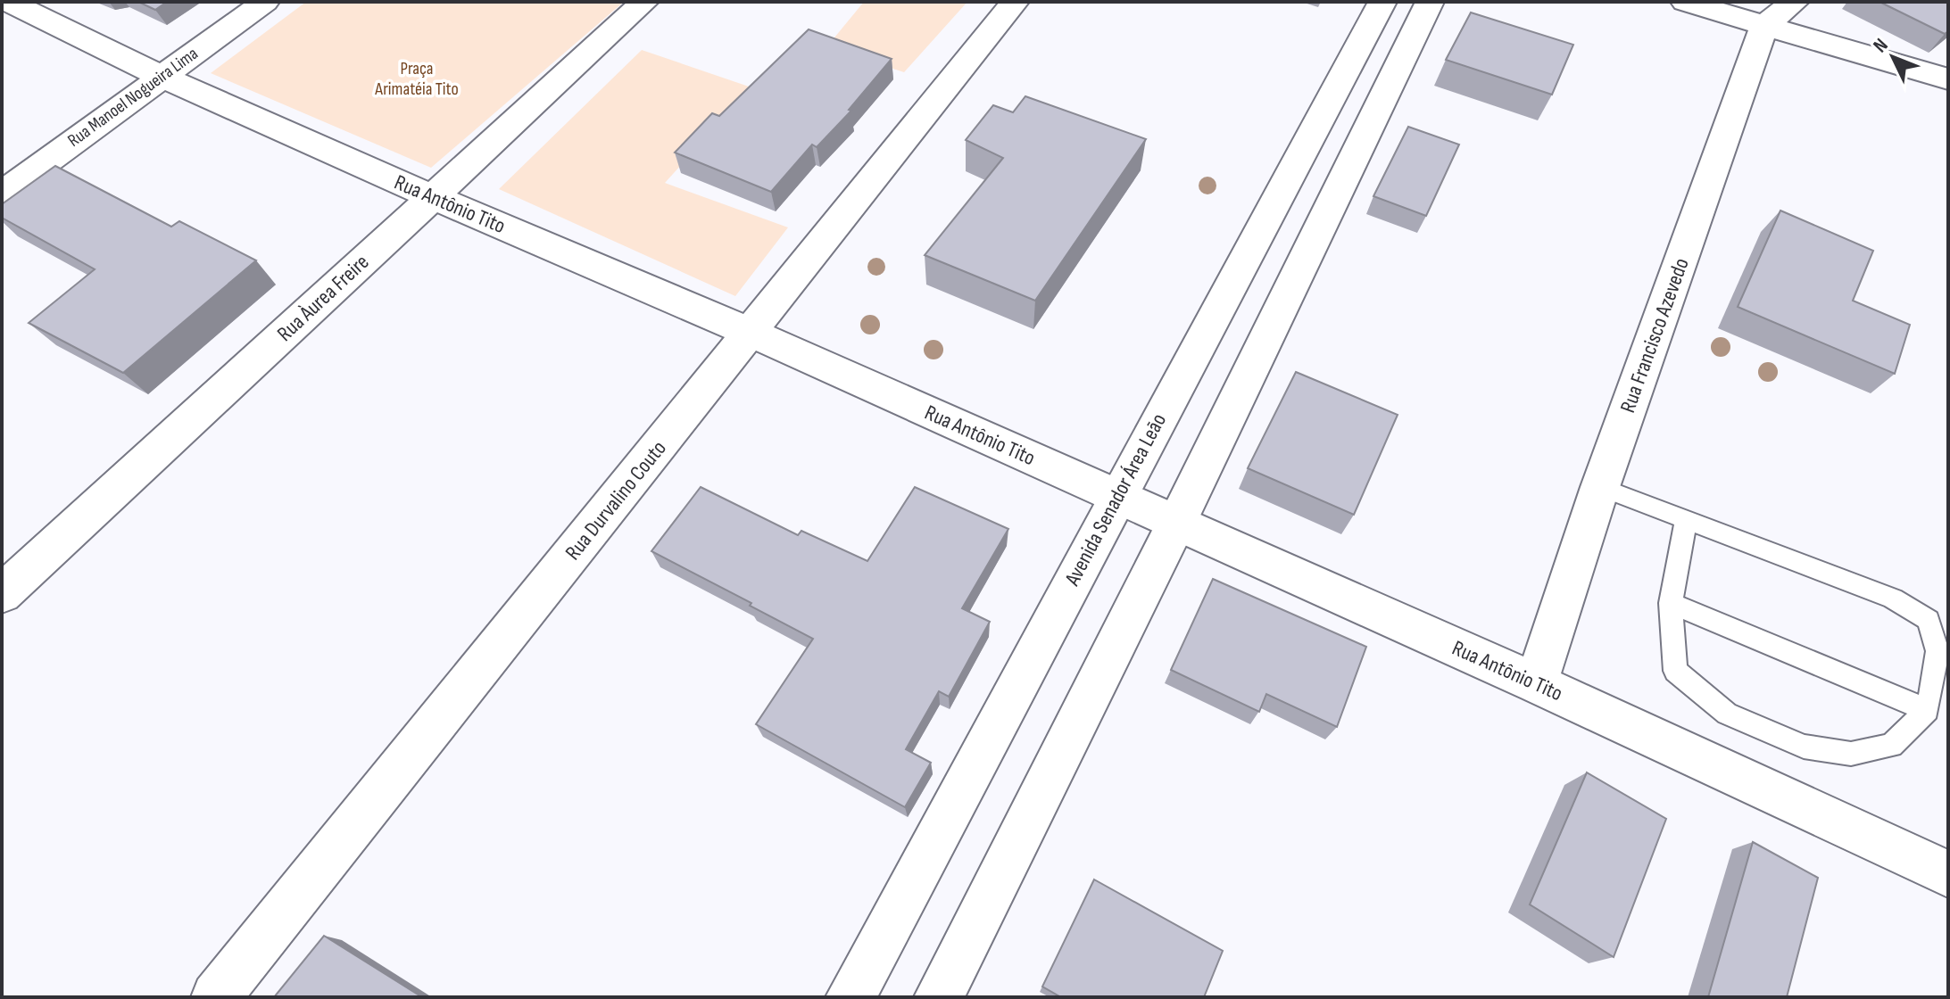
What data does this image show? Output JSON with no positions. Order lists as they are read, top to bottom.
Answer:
{
  "streets": {
    "street": [
      "Rua Manoel Nogueira Lima",
      "Rua Antônio Tito",
      "Rua Àurea Freire",
      "Rua Francisco Azevedo",
      "Avenida Senador Área Leão",
      "Rua Durvalino Couto"
    ]
  },
  "crossings": [
    ["Rua Manoel Nogueira Lima", "Rua Antônio Tito"],
    ["Rua Antônio Tito", "Rua Àurea Freire"],
    ["Rua Antônio Tito", "Rua Francisco Azevedo"],
    ["Rua Antônio Tito", "Avenida Senador Área Leão"],
    ["Rua Antônio Tito", "Rua Durvalino Couto"]
  ],
  "parks": ["Praça Arimatéia Tito"],
  "north": "top left"
}
